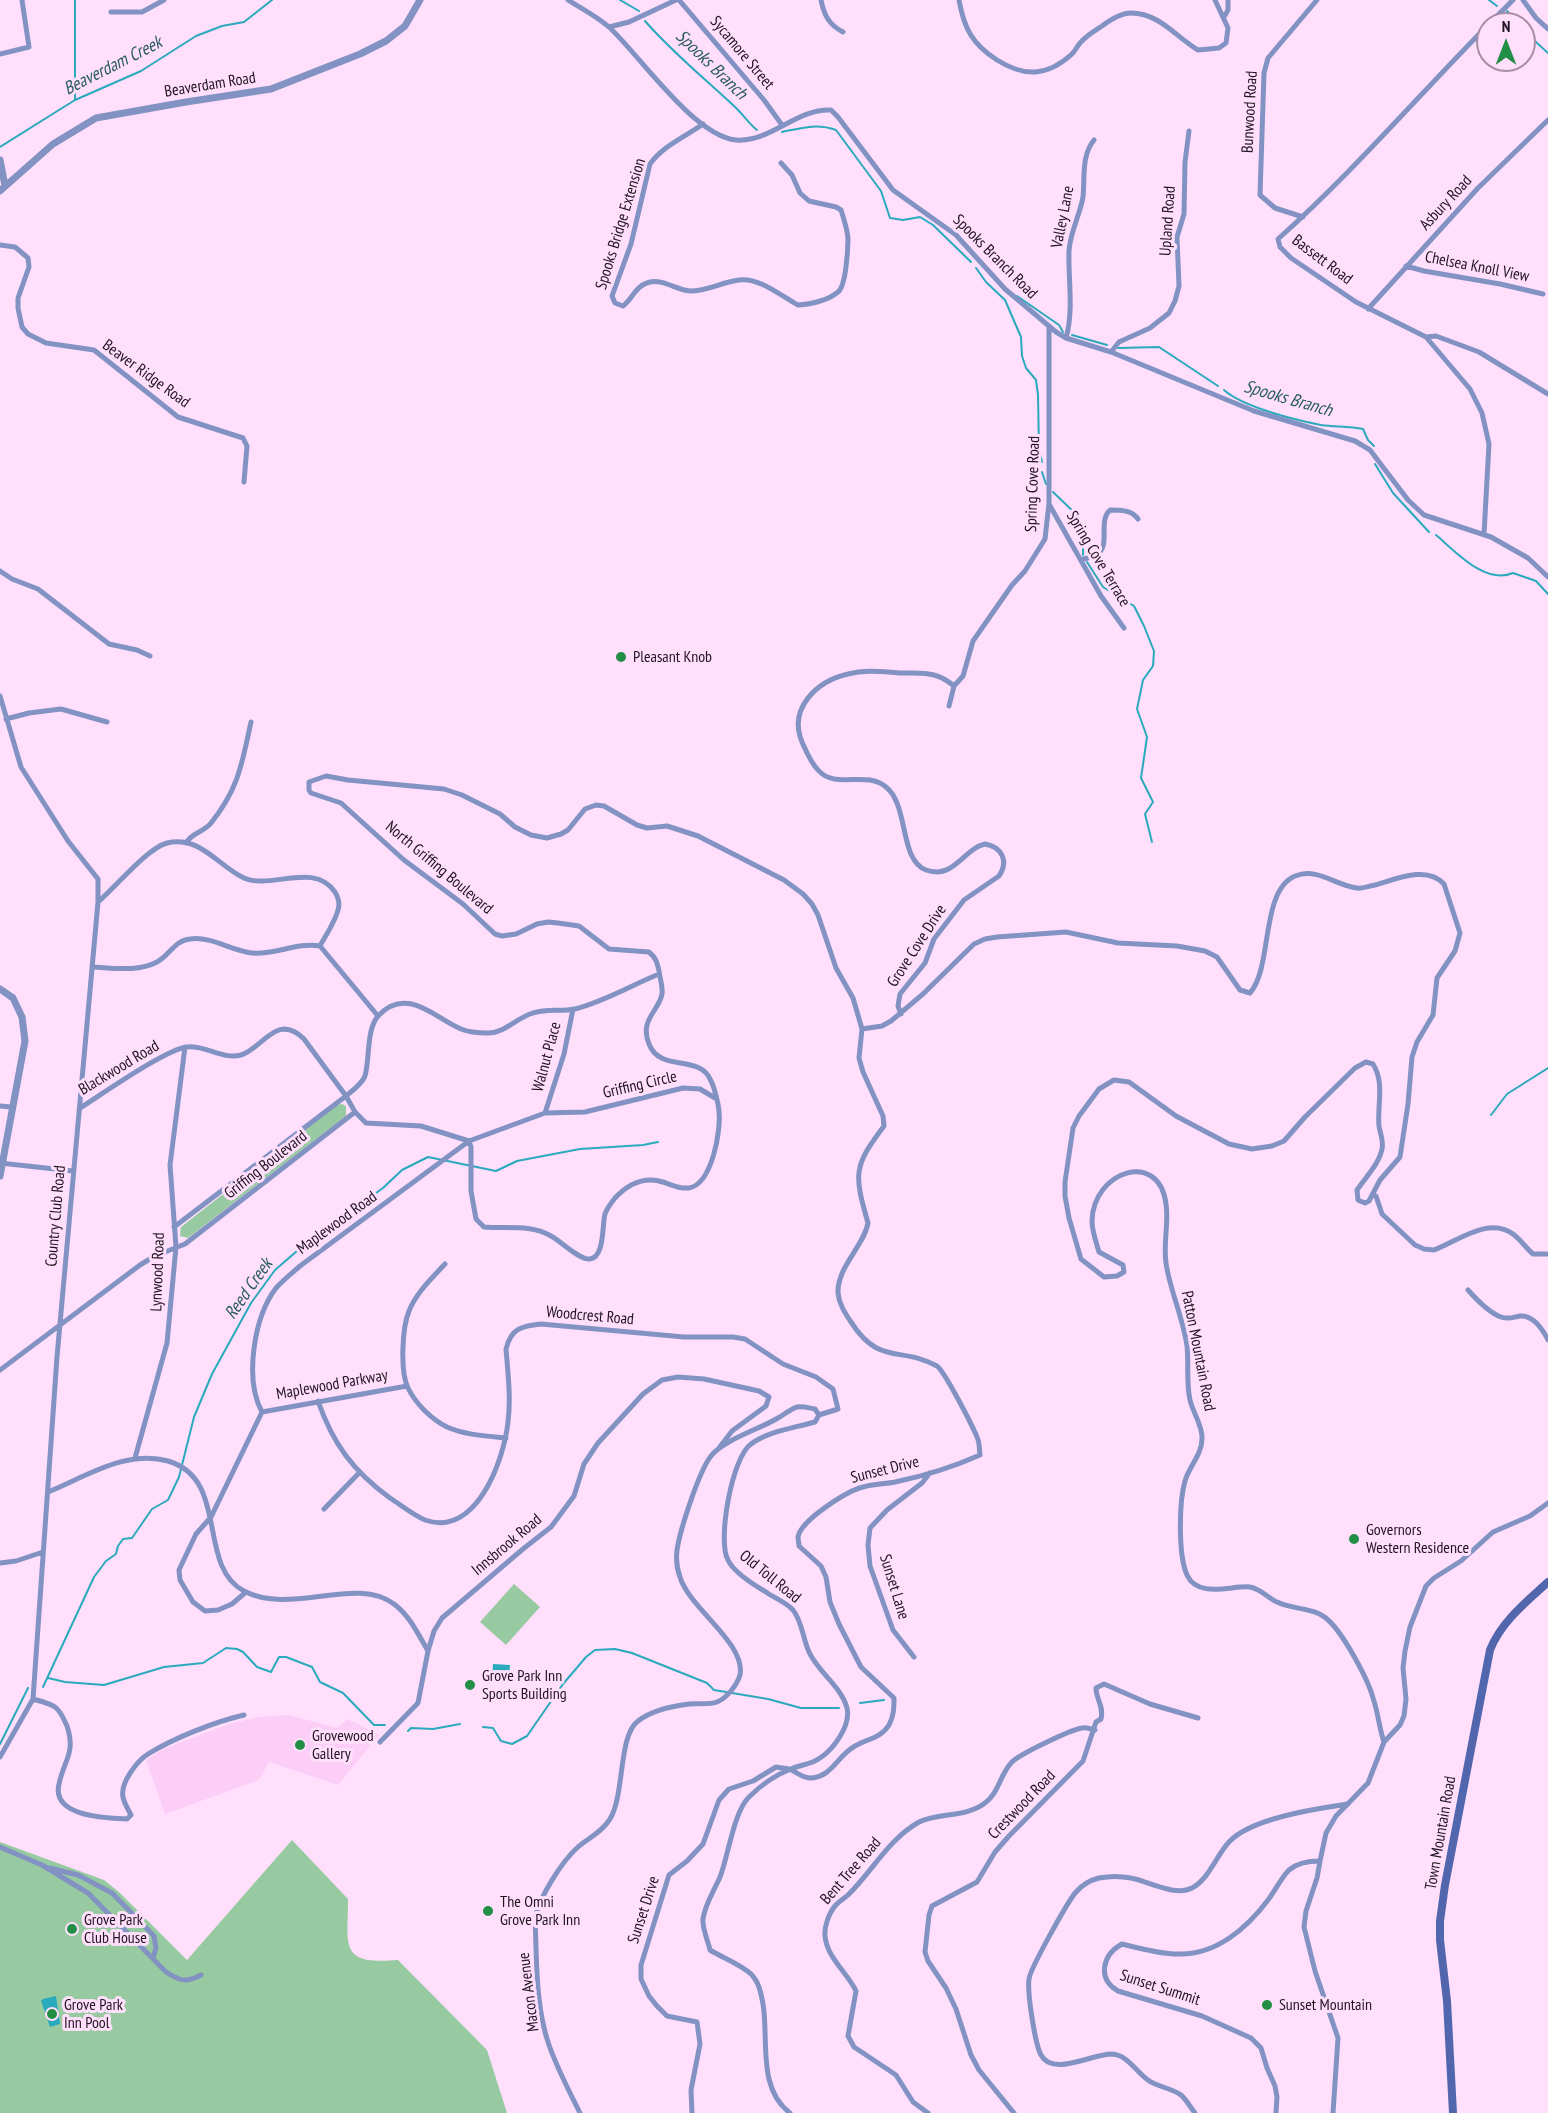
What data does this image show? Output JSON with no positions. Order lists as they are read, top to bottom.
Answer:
{
  "streets": {
    "main road": ["Town Mountain Road"],
    "street": [
      "Sycamore Street",
      "Beaverdam Road",
      "Bunwood Road",
      "Asbury Road",
      "Valley Lane",
      "Upland Road",
      "Spooks Bridge Extension",
      "Spooks Branch Road",
      "Bassett Road",
      "Chelsea Knoll View",
      "Beaver Ridge Road",
      "Spring Cove Road",
      "Spring Cove Terrace",
      "North Griffing Boulevard",
      "Grove Cove Drive",
      "Walnut Place",
      "Blackwood Road",
      "Griffing Circle",
      "Griffing Boulevard",
      "Country Club Road",
      "Maplewood Road",
      "Lynwood Road",
      "Woodcrest Road",
      "Patton Mountain Road",
      "Maplewood Parkway",
      "Sunset Drive",
      "Innsbrook Road",
      "Old Toll Road",
      "Sunset Lane",
      "Crestwood Road",
      "Bent Tree Road",
      "Sunset Summit",
      "Macon Avenue"
    ]
  },
  "crossings": [
    ["Sycamore Street", "Spooks Branch Road"],
    ["Bunwood Road", "Bassett Road"],
    ["Asbury Road", "Bassett Road"],
    ["Asbury Road", "Chelsea Knoll View"],
    ["Valley Lane", "Spooks Branch Road"],
    ["Upland Road", "Spooks Branch Road"],
    ["Spooks Bridge Extension", "Spooks Branch Road"],
    ["Spooks Branch Road", "Bassett Road"],
    ["Spooks Branch Road", "Spring Cove Road"],
    ["Spring Cove Road", "Spring Cove Terrace"],
    ["Spring Cove Road", "Grove Cove Drive"],
    ["North Griffing Boulevard", "Sunset Drive"],
    ["Walnut Place", "Griffing Circle"],
    ["Blackwood Road", "Griffing Boulevard"],
    ["Blackwood Road", "Country Club Road"],
    ["Blackwood Road", "Lynwood Road"],
    ["Griffing Circle", "Maplewood Road"],
    ["Griffing Boulevard", "Country Club Road"],
    ["Griffing Boulevard", "Lynwood Road"],
    ["Maplewood Road", "Maplewood Parkway"],
    ["Woodcrest Road", "Maplewood Parkway"],
    ["Woodcrest Road", "Old Toll Road"],
    ["Sunset Drive", "Old Toll Road"],
    ["Sunset Drive", "Sunset Lane"],
    ["Innsbrook Road", "Macon Avenue"],
    ["Crestwood Road", "Bent Tree Road"]
  ],
  "water": ["Spooks Branch", "Beaverdam Creek", "Reed Creek"],
  "places": [
    "Pleasant Knob",
    "Governors Western Residence",
    "Grove Park Inn Sports Building",
    "Grovewood Gallery",
    "The Omni Grove Park Inn",
    "Grove Park Club House",
    "Sunset Mountain",
    "Grove Park Inn Pool"
  ],
  "north": "top"
}
